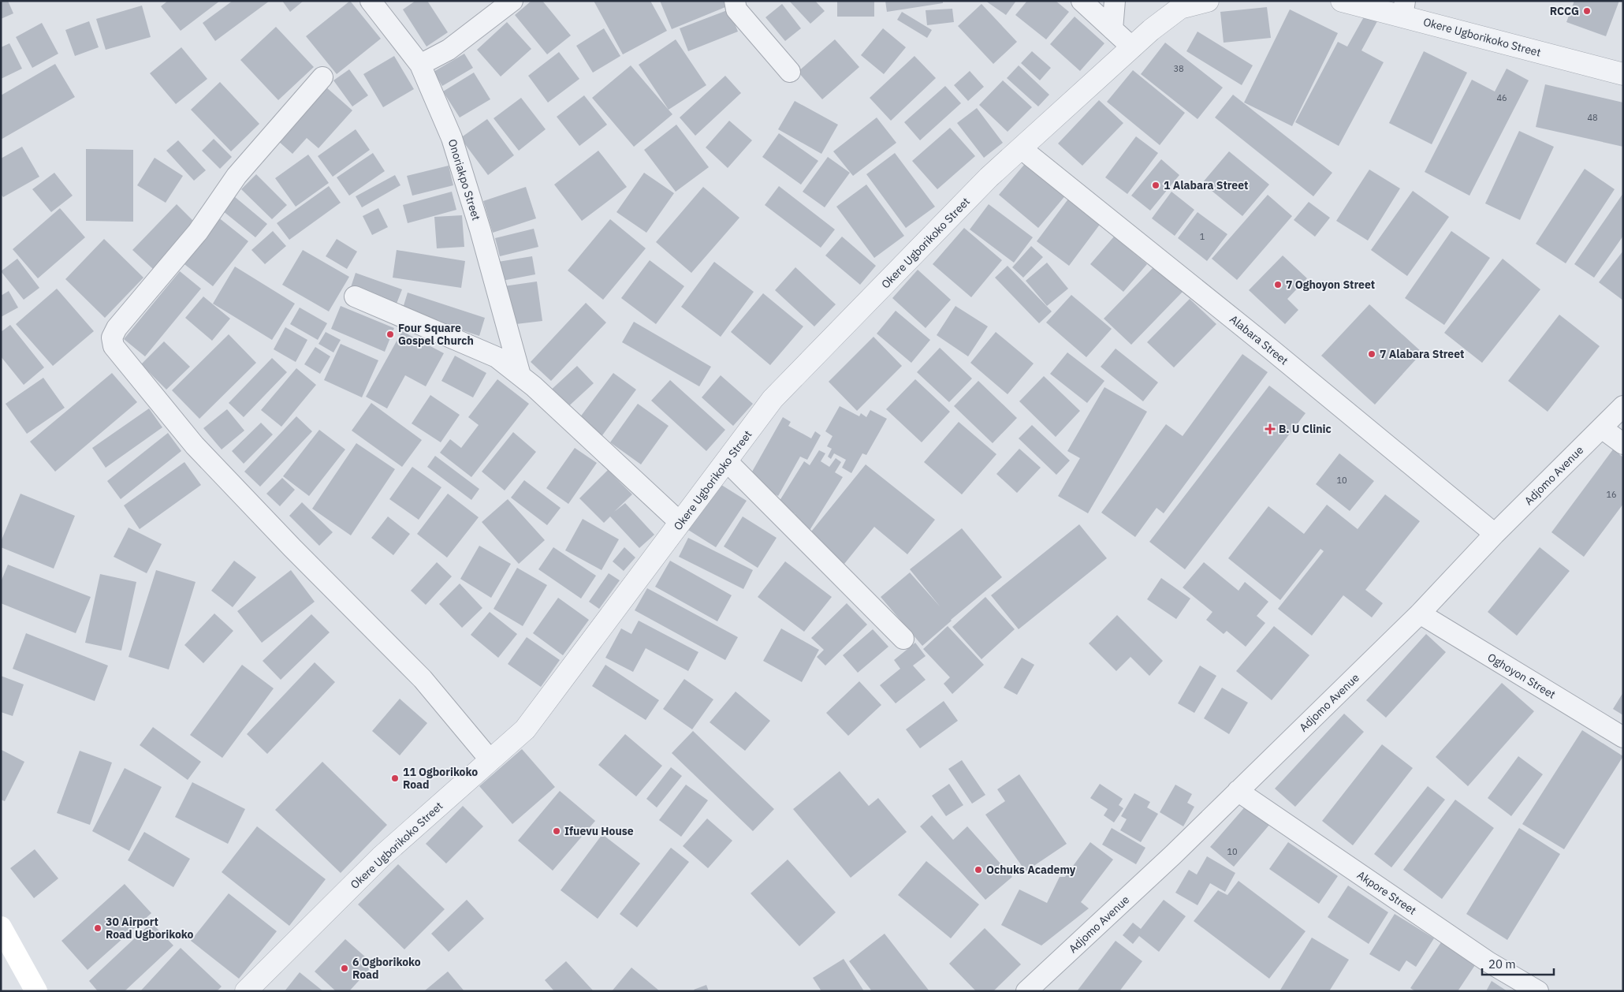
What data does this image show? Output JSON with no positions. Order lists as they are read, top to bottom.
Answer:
{
  "streets": {
    "street": [
      "Okere Ugborikoko Street",
      "Onoriakpo Street",
      "Alabara Street",
      "Adjomo Avenue",
      "Oghoyon Street",
      "Akpore Street"
    ]
  },
  "crossings": [
    ["Okere Ugborikoko Street", "Alabara Street"],
    ["Alabara Street", "Adjomo Avenue"],
    ["Adjomo Avenue", "Oghoyon Street"],
    ["Adjomo Avenue", "Akpore Street"]
  ],
  "places": {
    "other": [
      "RCCG",
      "1 Alabara Street",
      "7 Oghoyon Street",
      "Four Square Gospel Church",
      "7 Alabara Street",
      "11 Ogborikoko Road",
      "Ifuevu House",
      "Ochuks Academy",
      "30 Airport Road Ugborikoko",
      "6 Ogborikoko Road"
    ],
    "health": ["B. U Clinic"]
  },
  "house_numbers": [
    "38",
    "46",
    "48",
    "1",
    "10",
    "16",
    "10"
  ],
  "scale_bar": "20 m"
}
